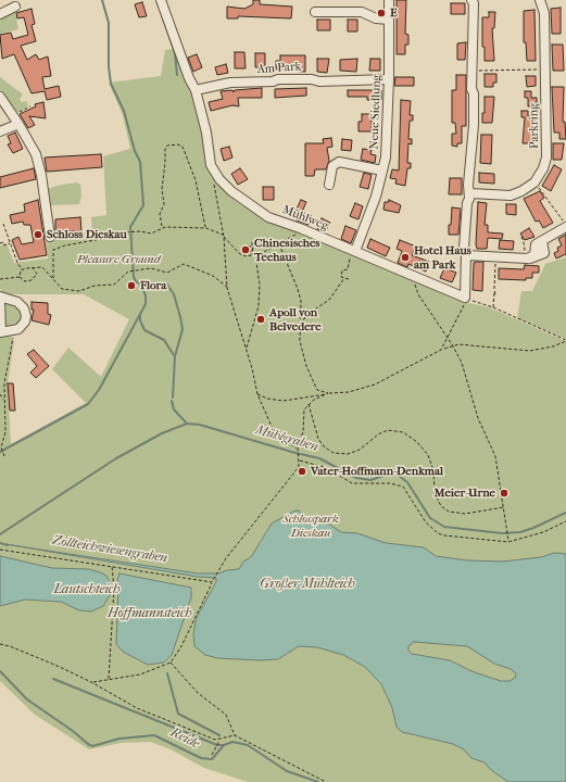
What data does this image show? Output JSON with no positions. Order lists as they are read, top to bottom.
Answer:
{
  "streets": {
    "street": [
      "Am Park",
      "Neue Siedlung",
      "Parkring",
      "Mühlweg"
    ]
  },
  "crossings": [
    ["Am Park", "Neue Siedlung"],
    ["Am Park", "Mühlweg"],
    ["Neue Siedlung", "Mühlweg"]
  ],
  "water": [
    "Mühlgraben",
    "Zollteichwiesengraben",
    "Großer Mühlteich",
    "Lautschteich",
    "Hoffmannsteich",
    "Reide"
  ],
  "parks": ["Pleasure Ground", "Schlosspark Dieskau"],
  "places": [
    "E",
    "Schloss Dieskau",
    "Chinesisches Teehaus",
    "Hotel Haus am Park",
    "Flora",
    "Apoll von Belvedere",
    "Vater-Hoffmann-Denkmal",
    "Meier-Urne"
  ]
}
